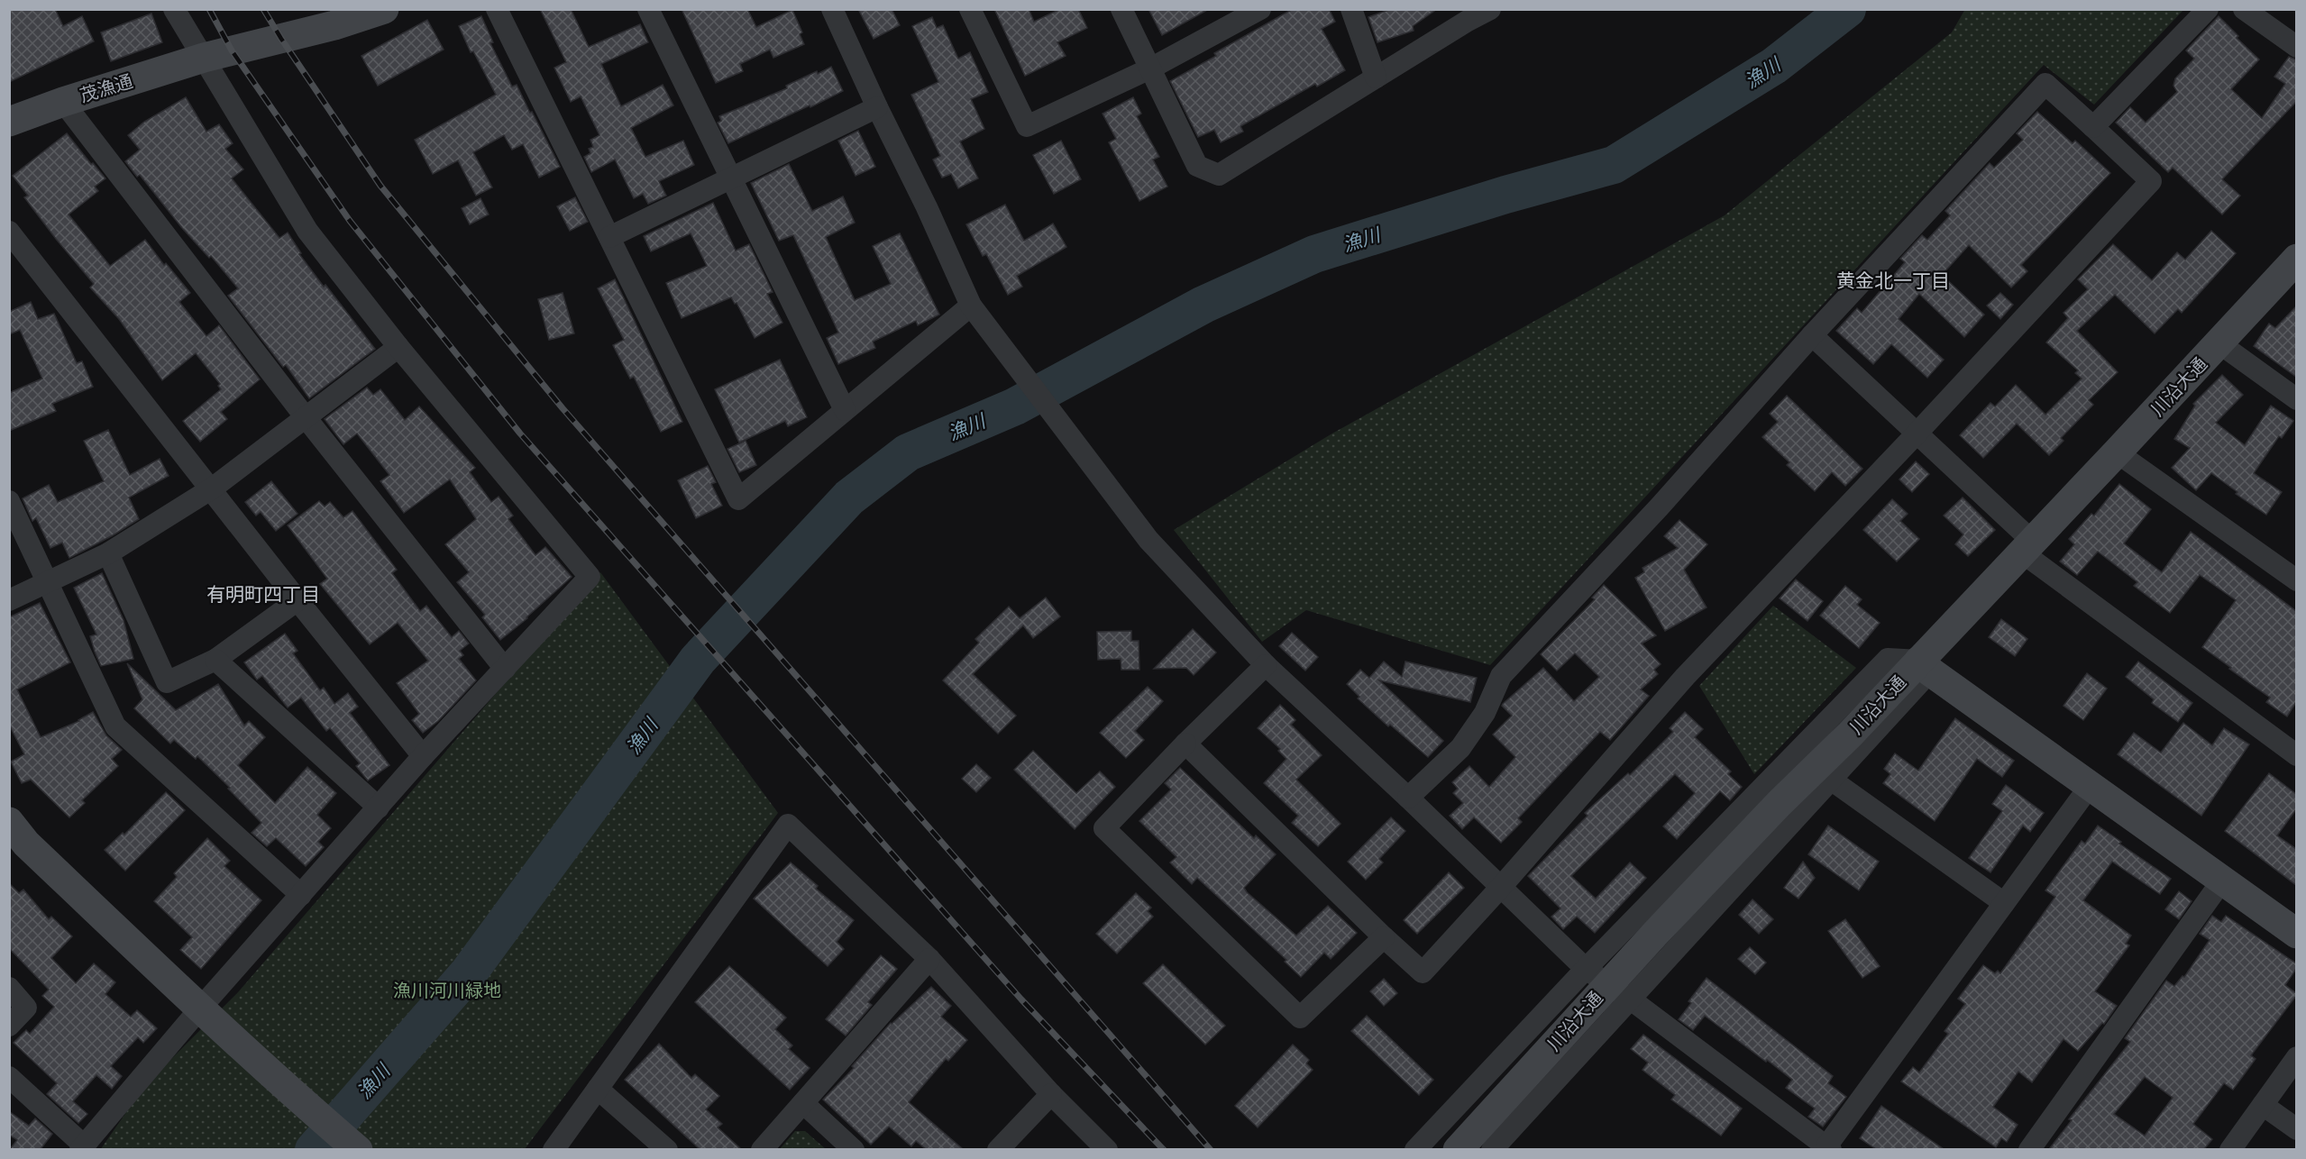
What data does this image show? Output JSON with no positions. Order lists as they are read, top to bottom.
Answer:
{
  "streets": {
    "street": ["茂漁通", "川沿大通"]
  },
  "districts": ["黄金北一丁目", "有明町四丁目"],
  "water": ["漁川"],
  "parks": ["漁川河川緑地"]
}
